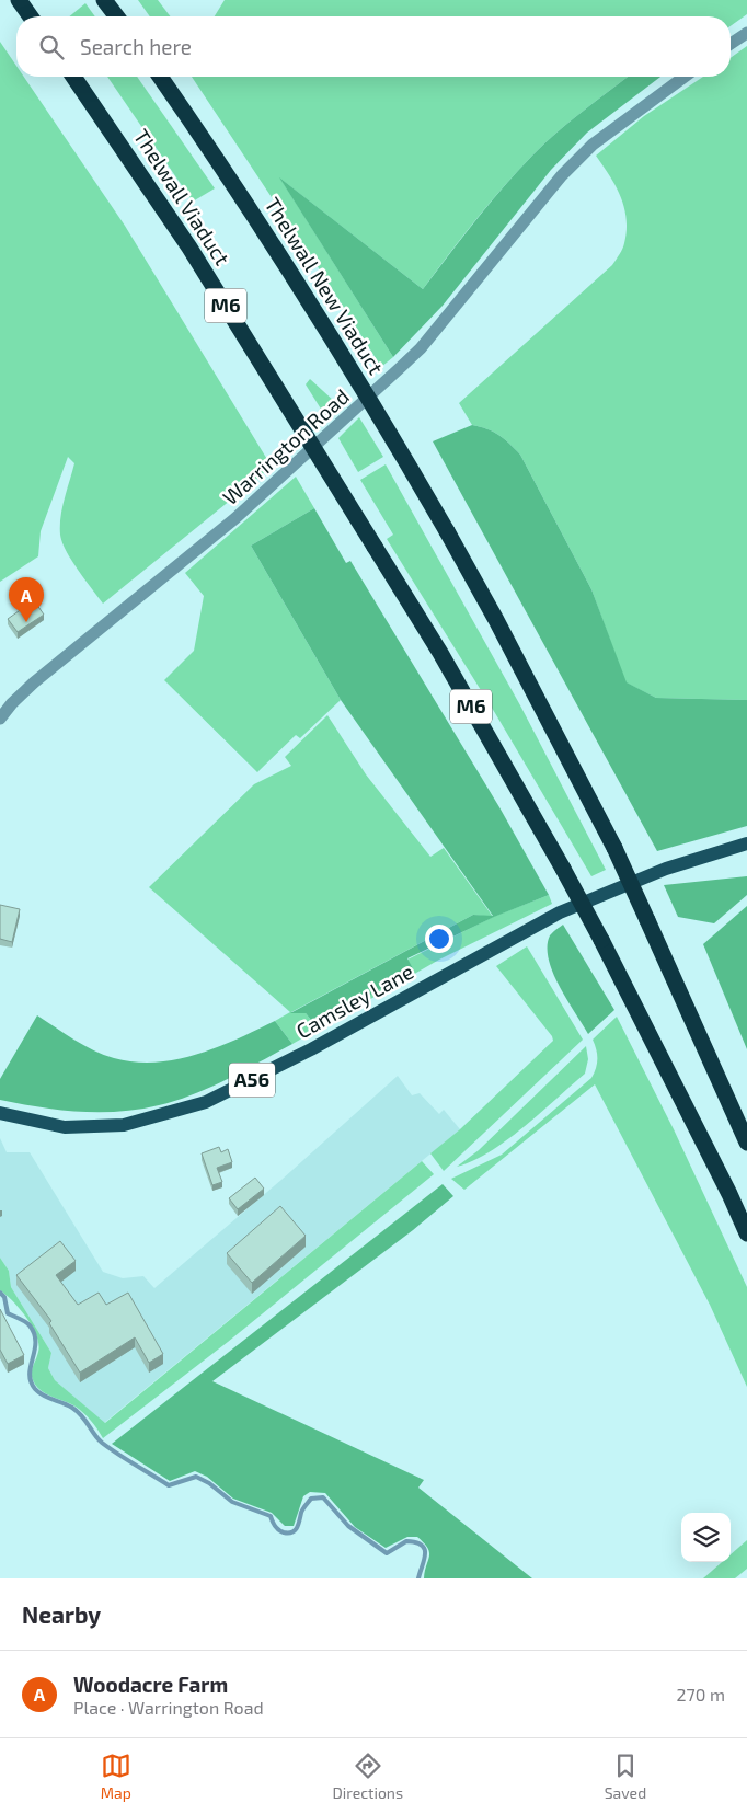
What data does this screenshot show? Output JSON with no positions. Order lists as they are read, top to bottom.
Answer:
{
  "streets": {
    "highway": ["Thelwall Viaduct", "Thelwall New Viaduct", "M6"],
    "main road": ["Camsley Lane", "A56"],
    "street": ["Warrington Road"]
  },
  "page": {
    "search": "Search here",
    "pins": "A",
    "heading": "Nearby",
    "list": [
      {
        "mark": "A",
        "name": "Woodacre Farm",
        "note": "Place · Warrington Road",
        "value": "270 m"
      }
    ],
    "nav": ["Map", "Directions", "Saved"]
  }
}
